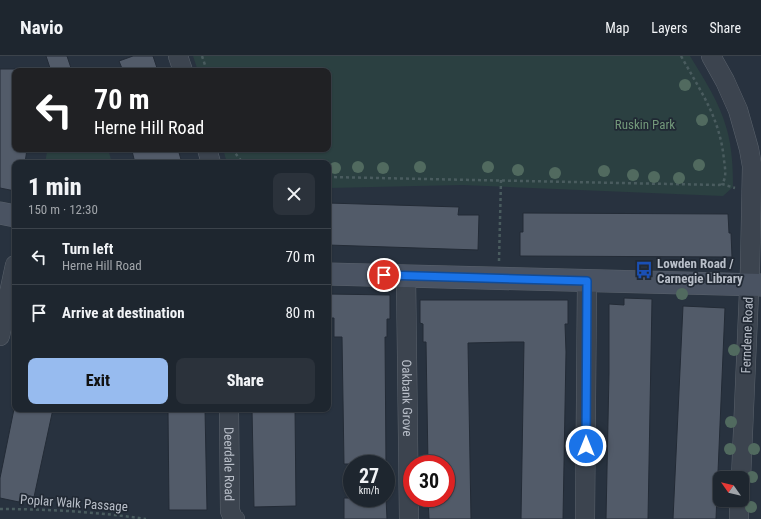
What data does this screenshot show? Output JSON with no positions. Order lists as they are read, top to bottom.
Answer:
{
  "streets": {
    "street": ["Ferndene Road", "Oakbank Grove", "Deerdale Road"],
    "path": ["Poplar Walk Passage"]
  },
  "parks": ["Ruskin Park"],
  "places": {
    "bus stop": ["Lowden Road / Carnegie Library"]
  },
  "north": "top left",
  "page": {
    "header": "Navio",
    "nav": ["Map", "Layers", "Share"],
    "turn": ["70 m", "Herne Hill Road"],
    "heading": ["1 min", "150 m · 12:30"],
    "list": [
      {
        "name": "Turn left",
        "note": "Herne Hill Road",
        "value": "70 m"
      },
      {
        "name": "Arrive at destination",
        "value": "80 m"
      }
    ],
    "buttons": ["Exit", "Share"],
    "speed": "27 km/h",
    "limit": "30"
  }
}
